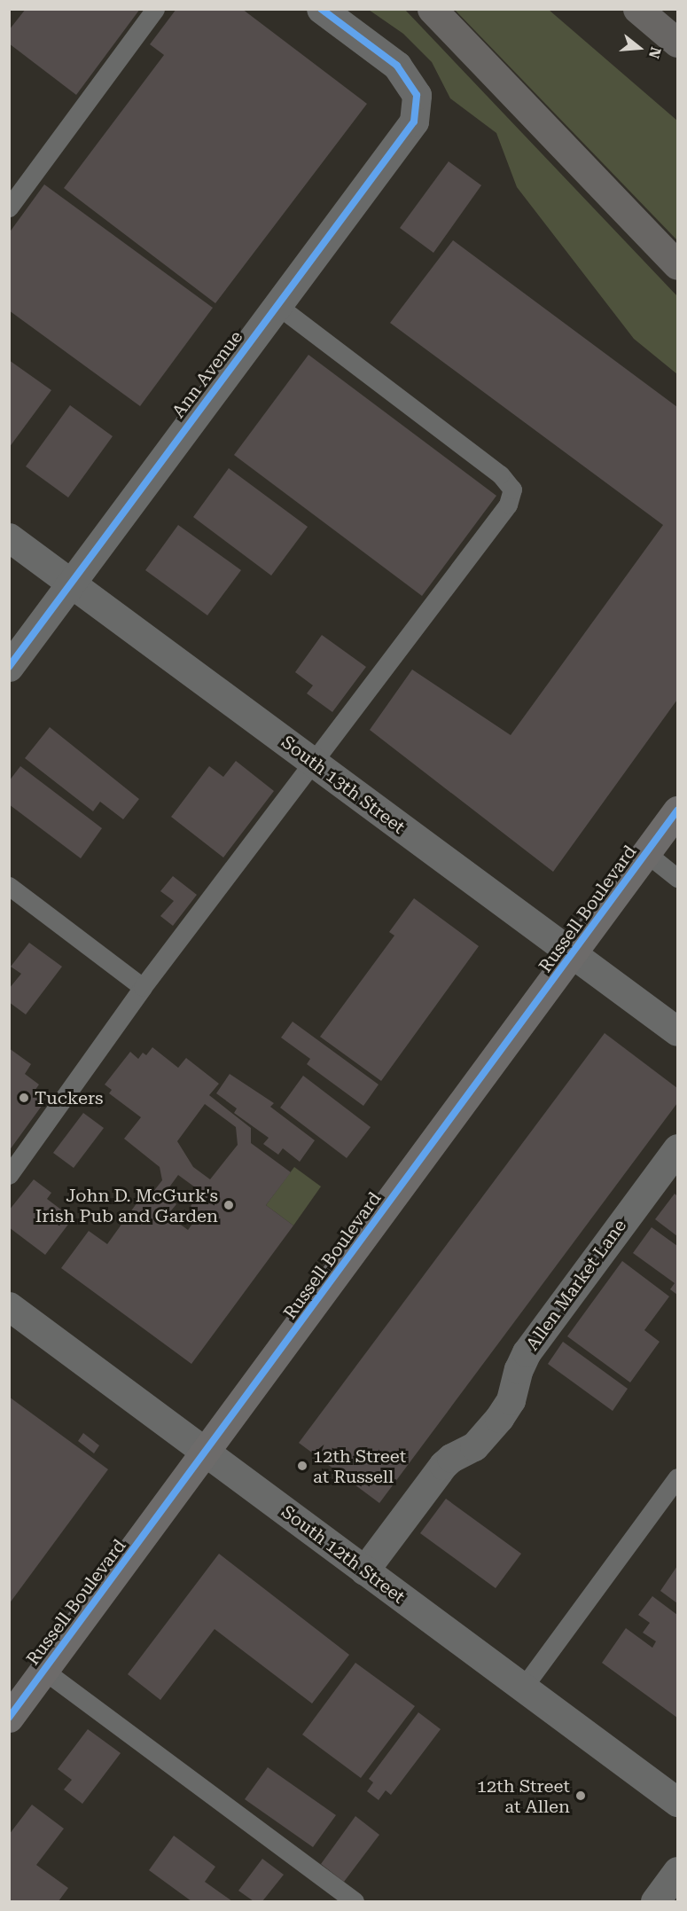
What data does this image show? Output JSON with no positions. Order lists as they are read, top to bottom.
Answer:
{
  "streets": {
    "main road": ["Russell Boulevard"],
    "street": [
      "Ann Avenue",
      "South 13th Street",
      "Allen Market Lane",
      "South 12th Street"
    ]
  },
  "crossings": [
    ["Ann Avenue", "South 13th Street"],
    ["South 13th Street", "Russell Boulevard"],
    ["Russell Boulevard", "South 12th Street"],
    ["Allen Market Lane", "South 12th Street"]
  ],
  "places": [
    "Tuckers",
    "John D. McGurk's Irish Pub and Garden",
    "12th Street at Russell",
    "12th Street at Allen"
  ],
  "north": "right"
}
